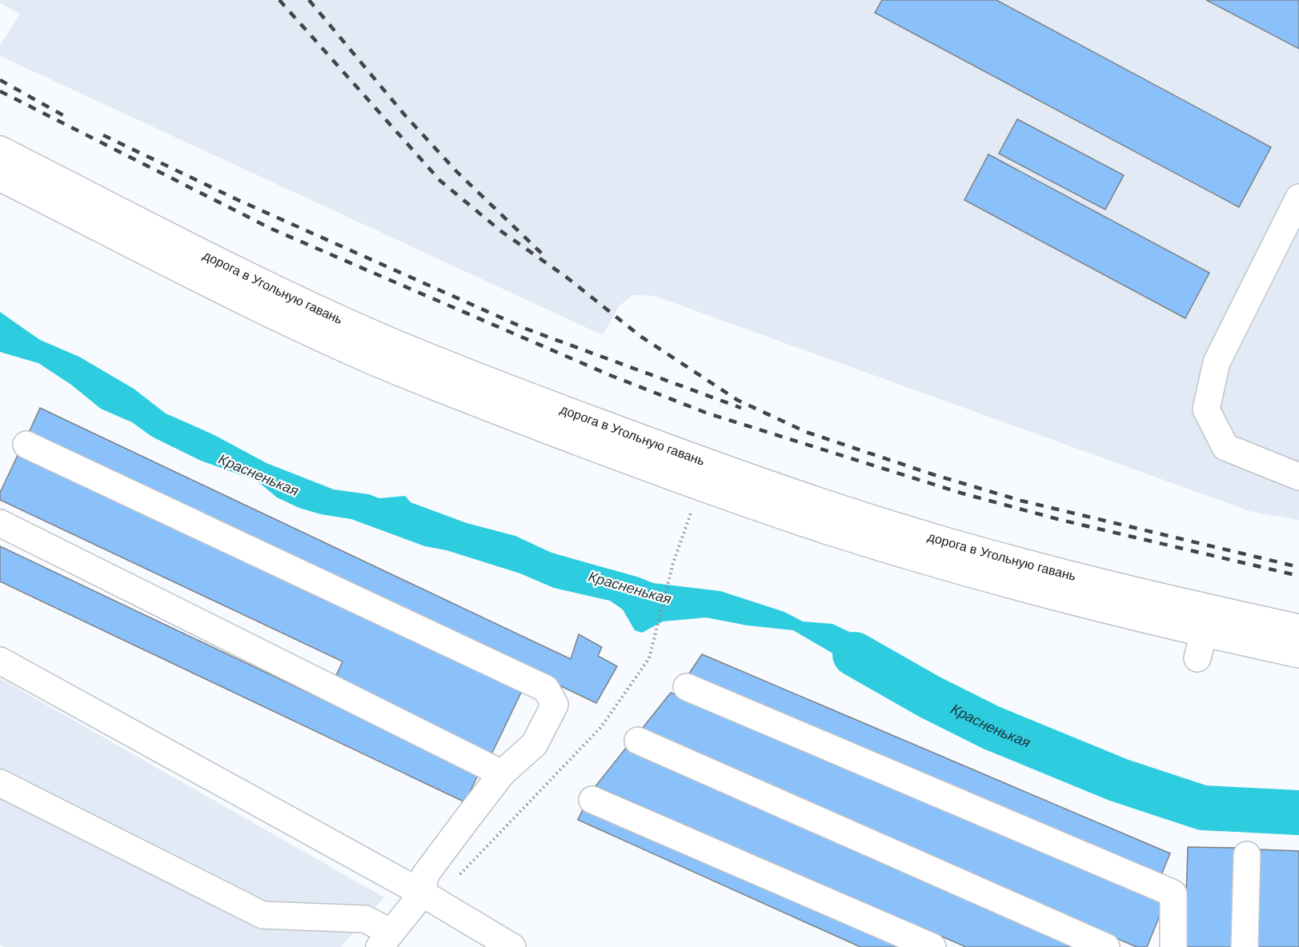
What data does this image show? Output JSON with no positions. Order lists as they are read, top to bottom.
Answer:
{
  "streets": {
    "street": ["дорога в Угольную гавань"]
  },
  "water": ["Красненькая"]
}
